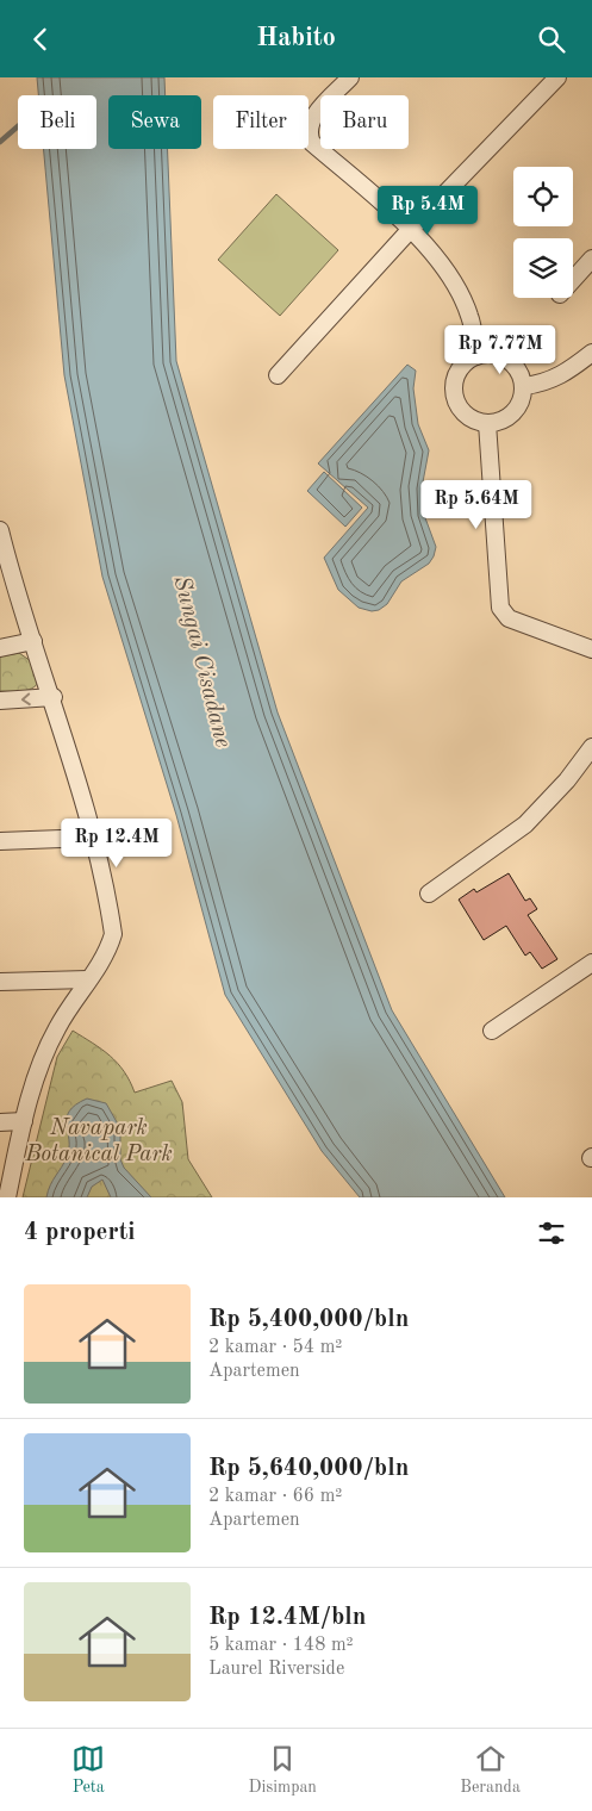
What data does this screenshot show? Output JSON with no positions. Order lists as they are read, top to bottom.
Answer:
{
  "water": ["Sungai Cisadane"],
  "parks": ["Navapark Botanical Park"],
  "page": {
    "header": "Habito",
    "chip": [
      "Beli",
      "Sewa",
      "Filter",
      "Baru"
    ],
    "price": [
      "Rp 5.4M",
      "Rp 7.77M",
      "Rp 5.64M",
      "Rp 12.4M"
    ],
    "heading": "4 properti",
    "list": [
      {
        "name": "Rp 5,400,000/bln",
        "note": "2 kamar · 54 m² · Apartemen"
      },
      {
        "name": "Rp 5,640,000/bln",
        "note": "2 kamar · 66 m² · Apartemen"
      },
      {
        "name": "Rp 12.4M/bln",
        "note": "5 kamar · 148 m² · Laurel Riverside"
      }
    ],
    "tabs": ["Peta", "Disimpan", "Beranda"]
  }
}
